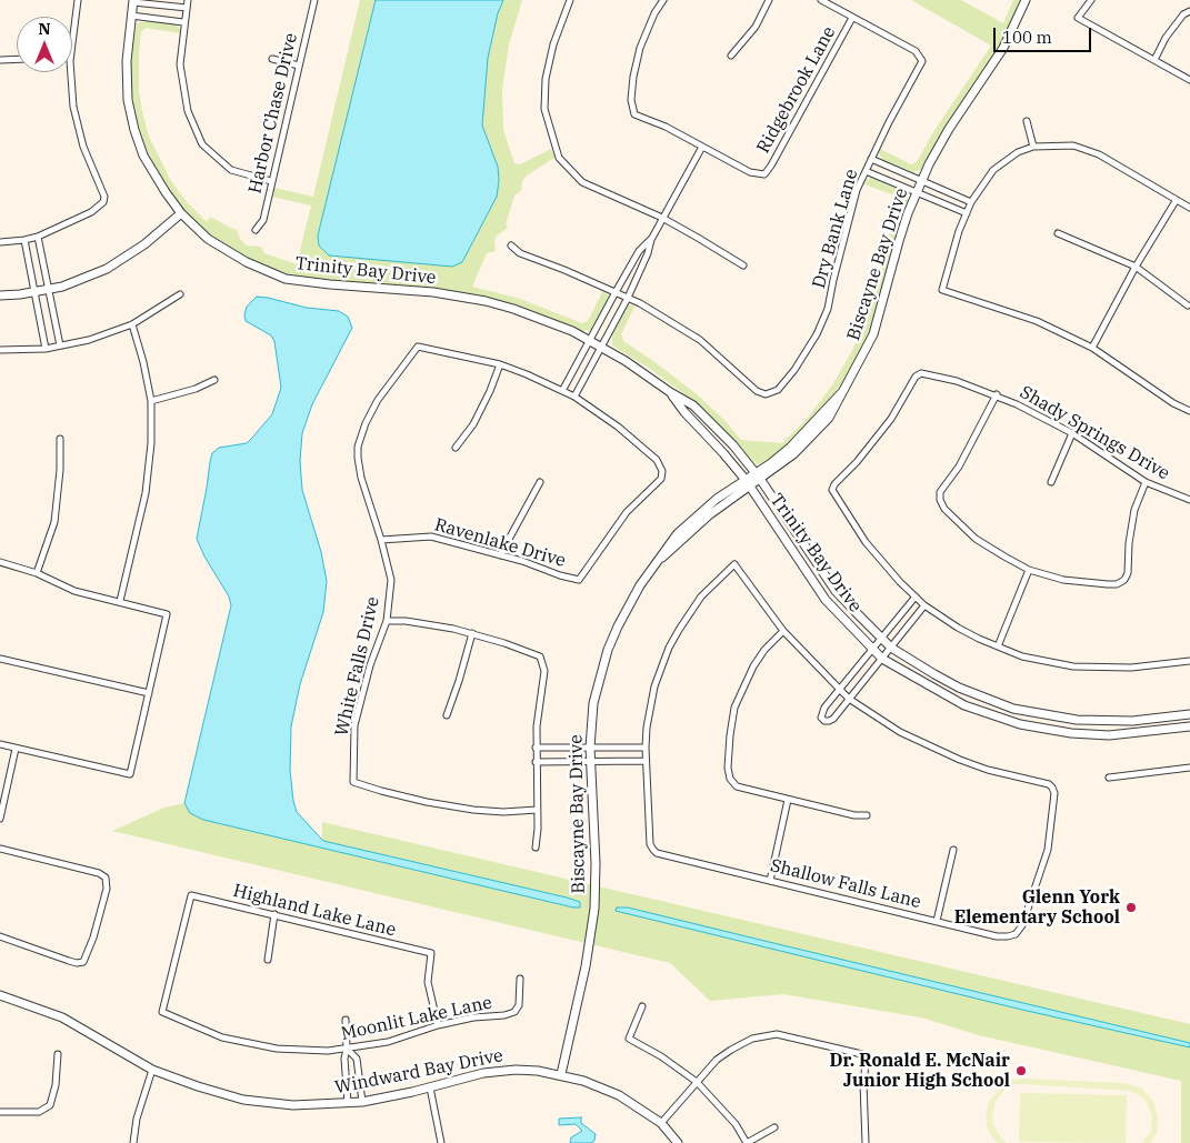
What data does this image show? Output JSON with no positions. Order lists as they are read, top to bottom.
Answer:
{
  "streets": {
    "street": [
      "Ridgebrook Lane",
      "Harbor Chase Drive",
      "Dry Bank Lane",
      "Biscayne Bay Drive",
      "Trinity Bay Drive",
      "Shady Springs Drive",
      "Ravenlake Drive",
      "White Falls Drive",
      "Shallow Falls Lane",
      "Highland Lake Lane",
      "Moonlit Lake Lane",
      "Windward Bay Drive"
    ]
  },
  "crossings": [
    ["Ridgebrook Lane", "Dry Bank Lane"],
    ["Biscayne Bay Drive", "Trinity Bay Drive"],
    ["Biscayne Bay Drive", "Windward Bay Drive"],
    ["Ravenlake Drive", "White Falls Drive"],
    ["Highland Lake Lane", "Moonlit Lake Lane"]
  ],
  "places": ["Glenn York Elementary School", "Dr. Ronald E. McNair Junior High School"],
  "scale_bar": "100 m",
  "north": "top"
}
